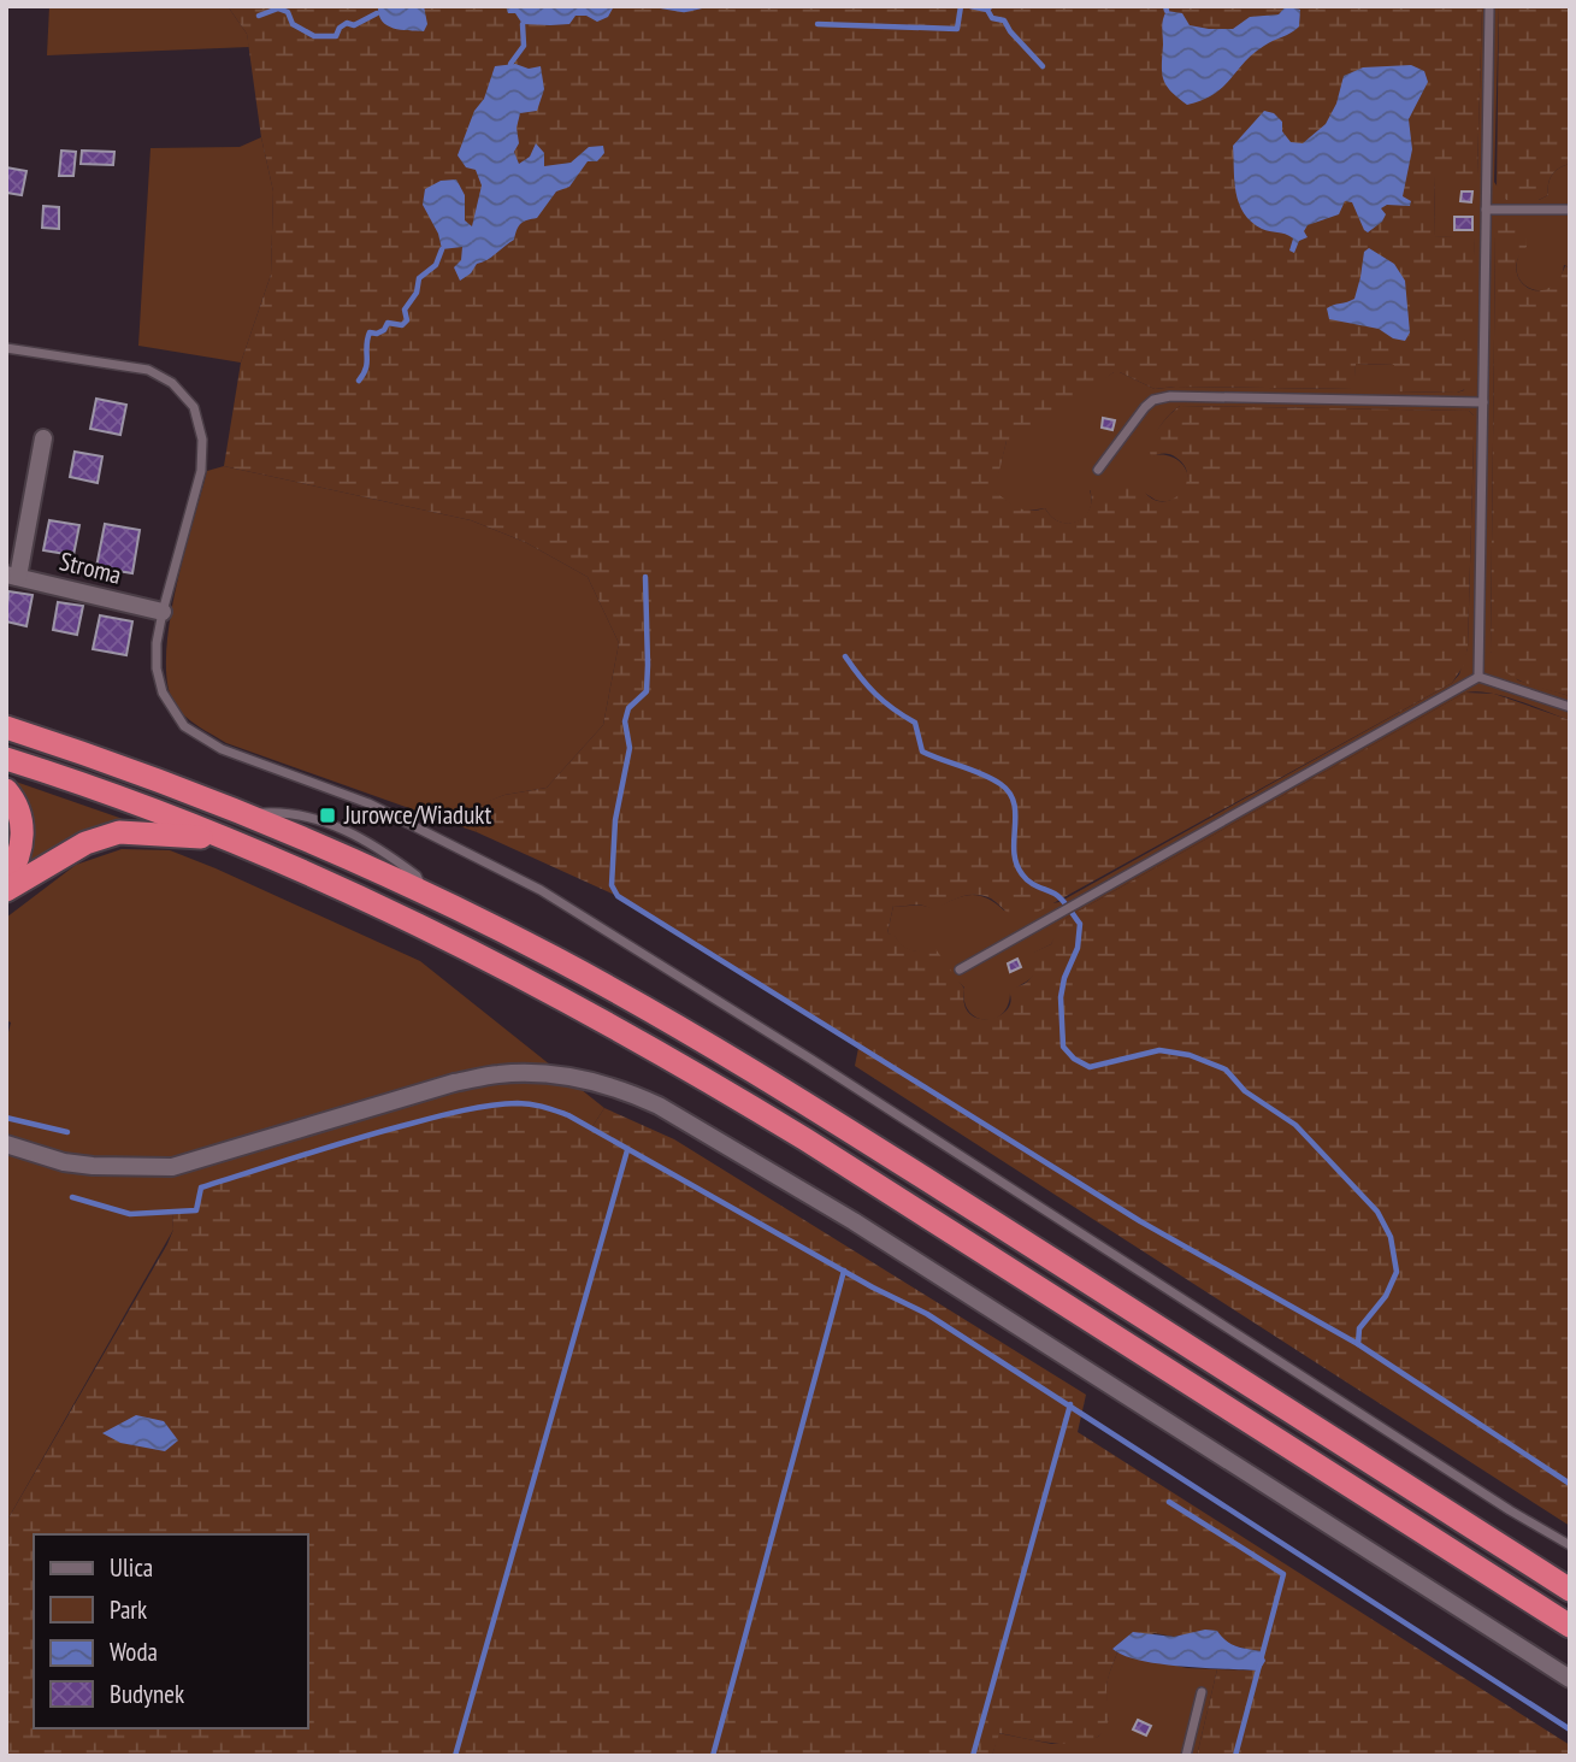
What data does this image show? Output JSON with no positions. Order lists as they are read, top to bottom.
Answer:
{
  "streets": {
    "street": ["Stroma"]
  },
  "places": {
    "transit": ["Jurowce/Wiadukt"]
  },
  "legend": [
    "Ulica",
    "Park",
    "Woda",
    "Budynek"
  ]
}
